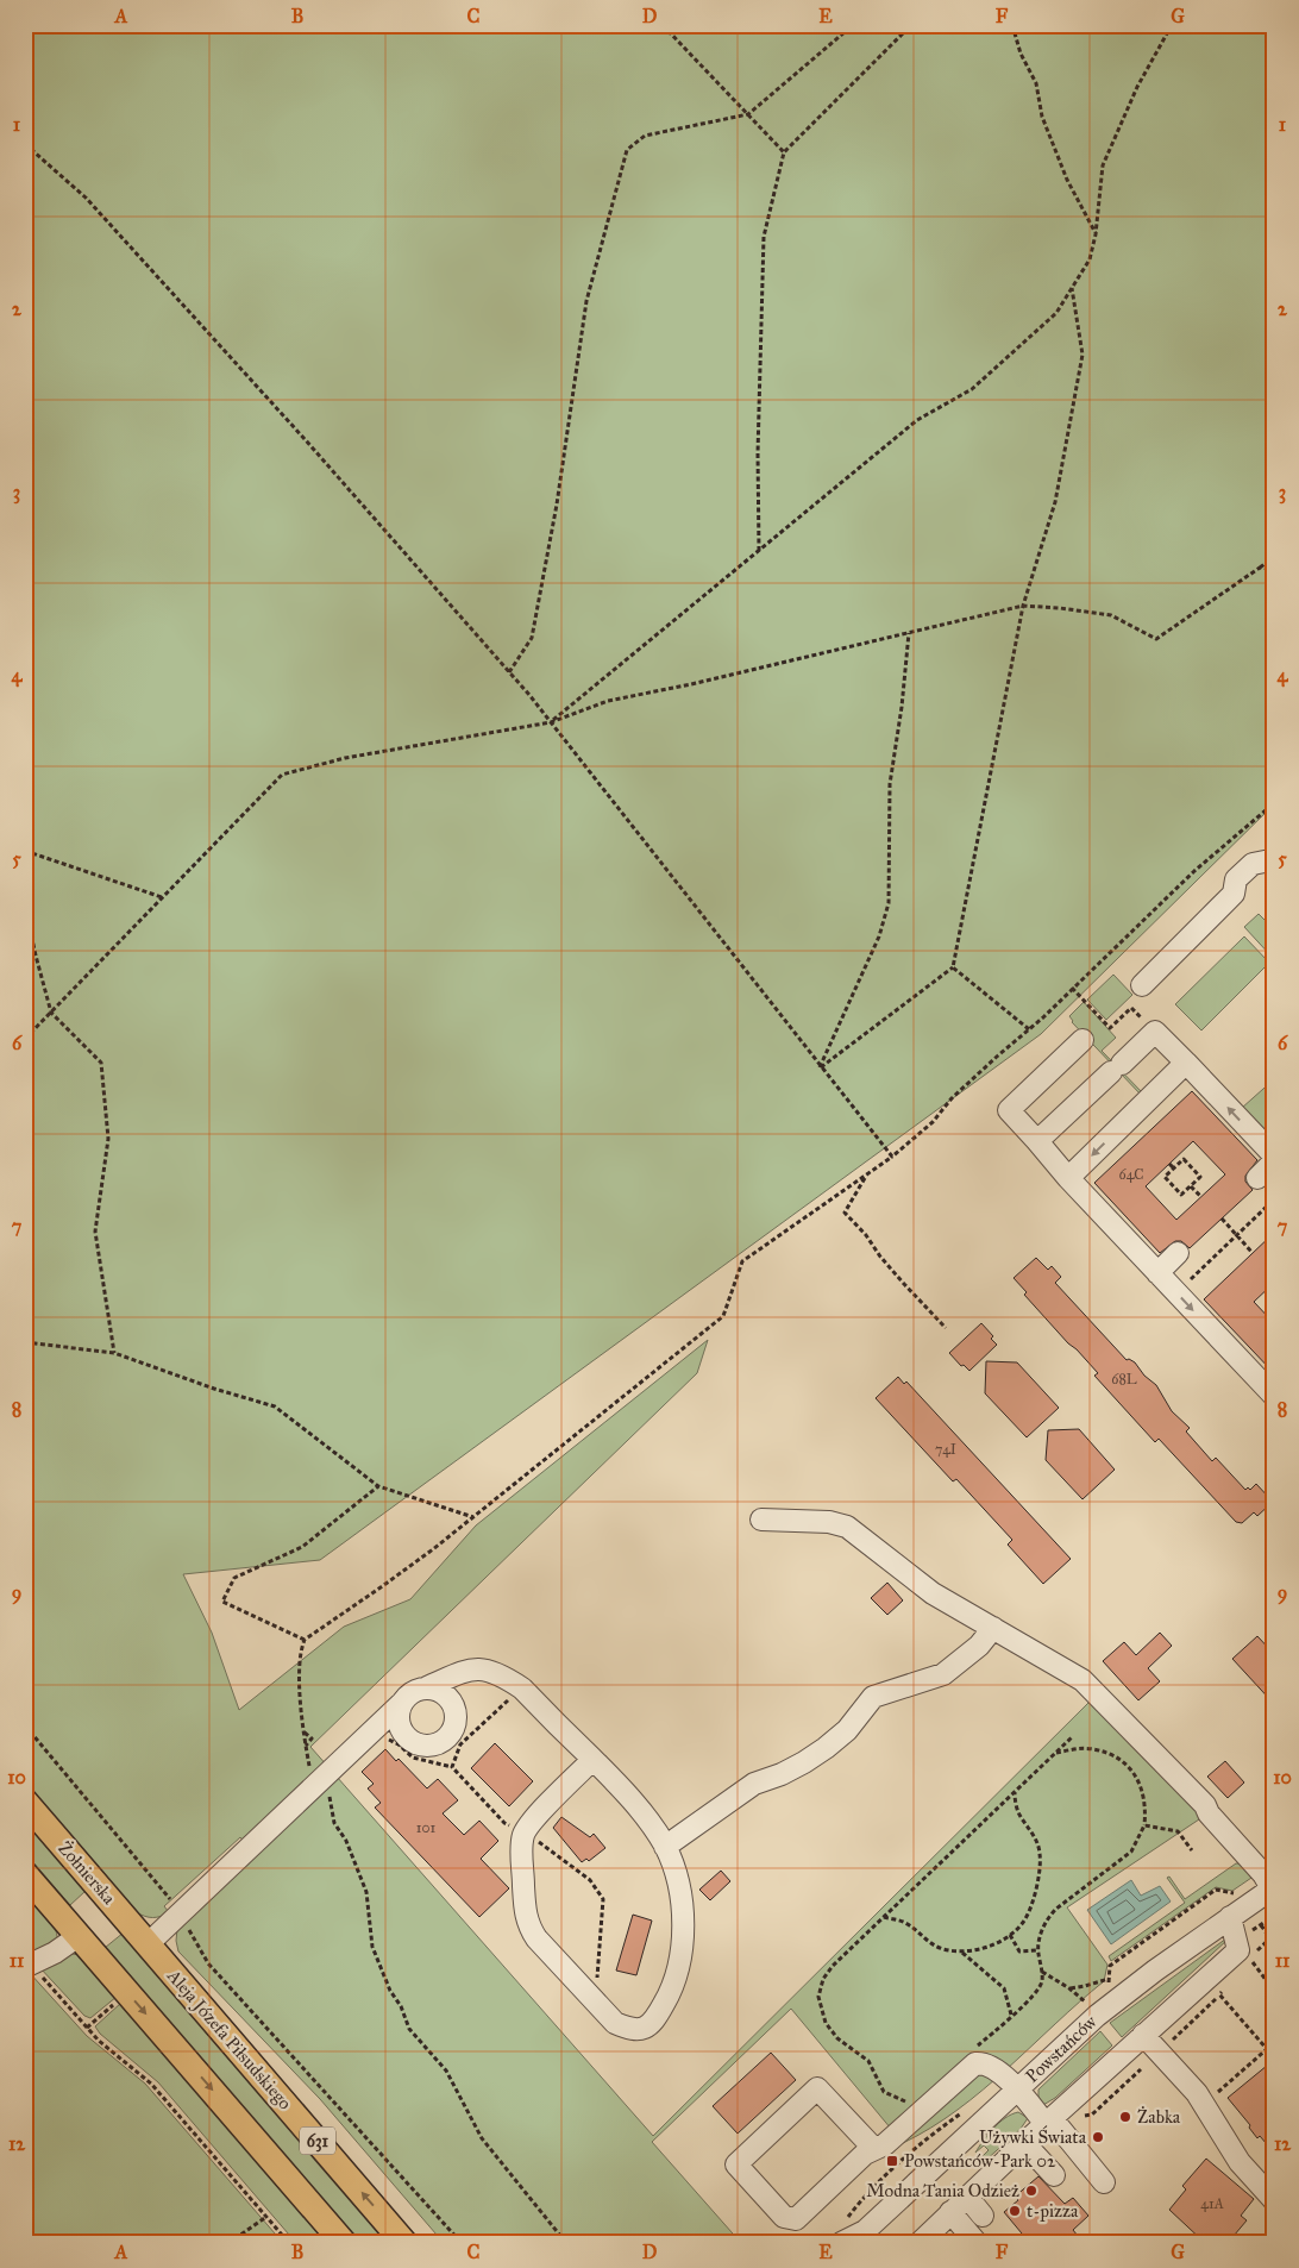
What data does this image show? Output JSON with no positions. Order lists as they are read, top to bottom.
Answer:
{
  "streets": {
    "main road": ["Żołnierska", "Aleja Józefa Piłsudskiego", "631"],
    "street": ["Powstańców"]
  },
  "crossings": [
    ["Żołnierska", "Aleja Józefa Piłsudskiego"]
  ],
  "places": {
    "other": [
      "Żabka",
      "Używki Świata",
      "Modna Tania Odzież",
      "t-pizza"
    ],
    "transit": ["Powstańców-Park 02"]
  },
  "house_numbers": [
    "64C",
    "68L",
    "74I",
    "101",
    "41A"
  ],
  "grid": {
    "columns": [
      "A",
      "B",
      "C",
      "D",
      "E",
      "F",
      "G"
    ],
    "rows": [
      "1",
      "2",
      "3",
      "4",
      "5",
      "6",
      "7",
      "8",
      "9",
      "10",
      "11",
      "12"
    ]
  }
}
